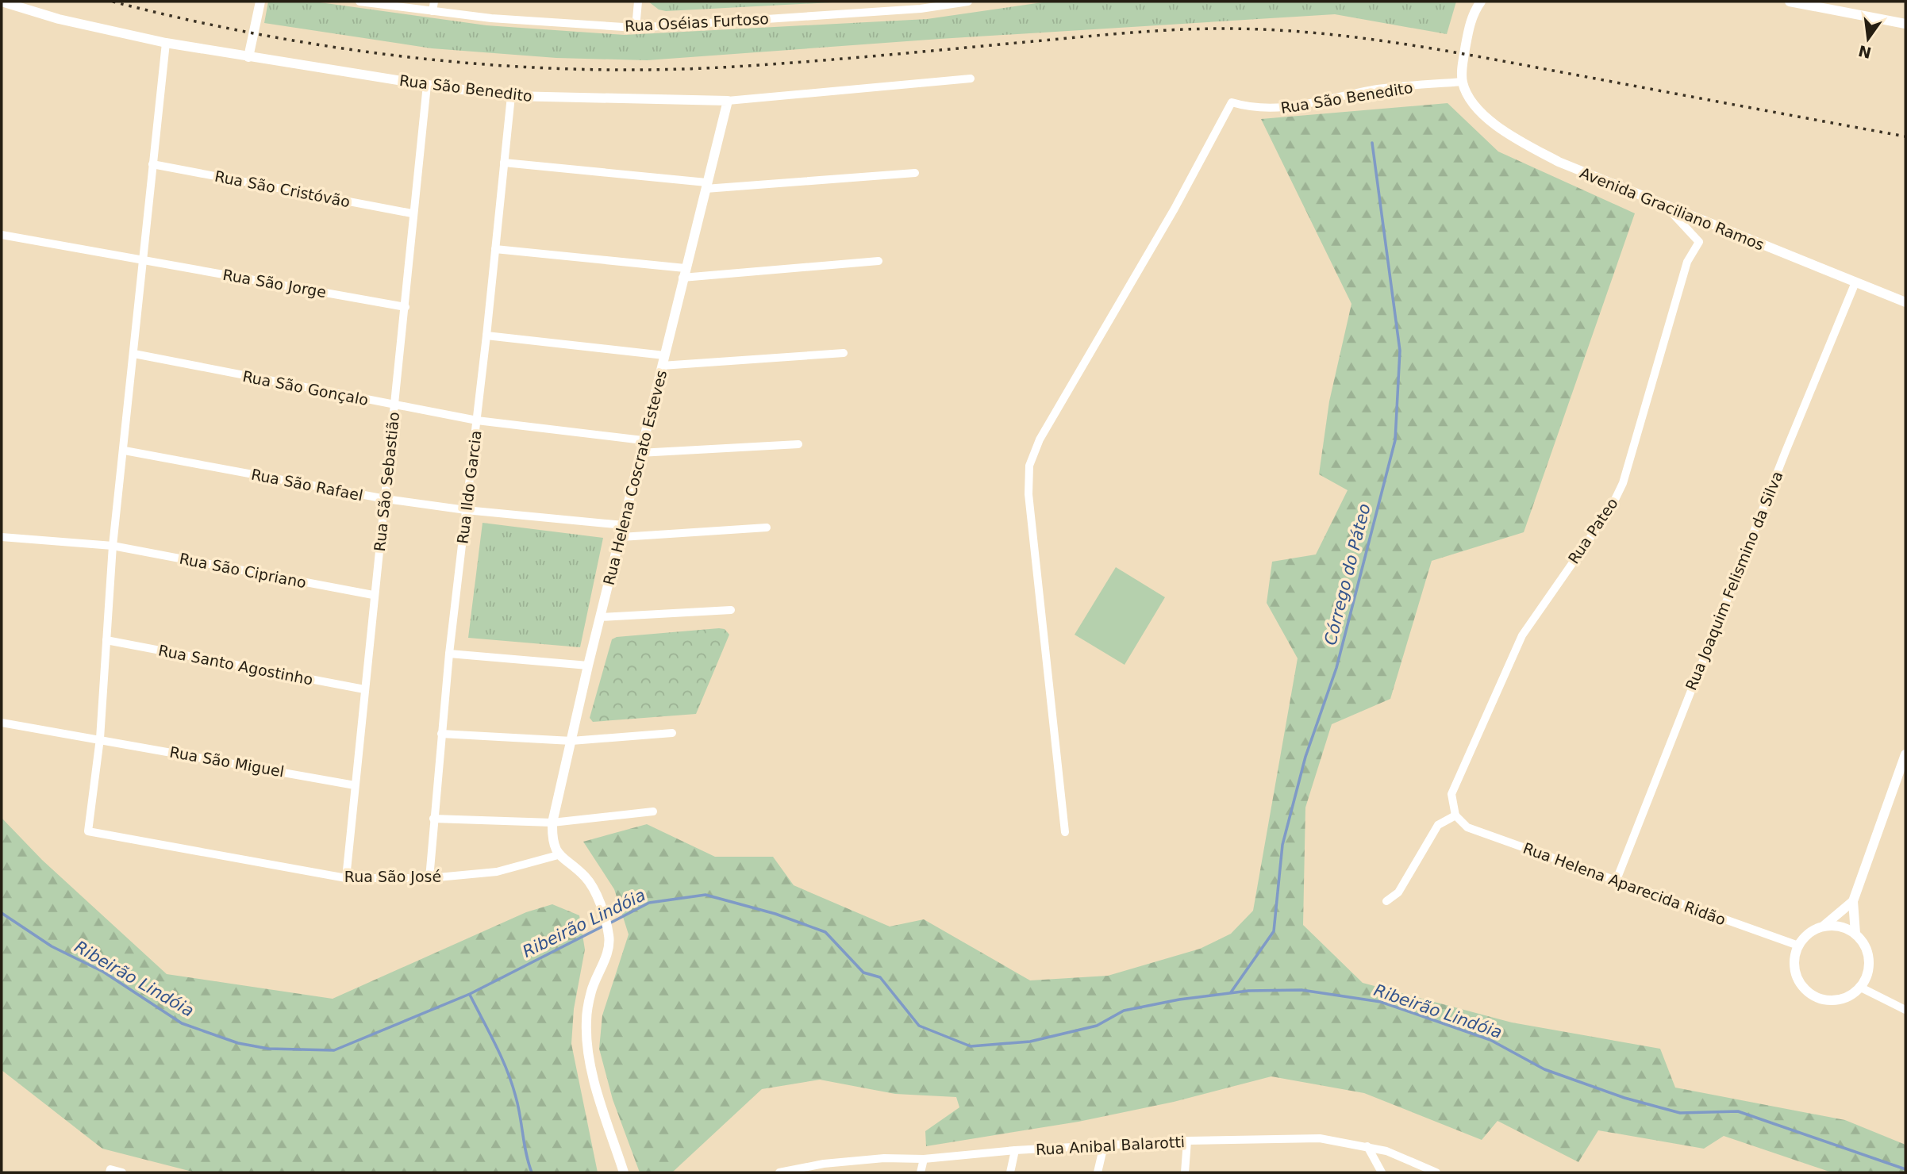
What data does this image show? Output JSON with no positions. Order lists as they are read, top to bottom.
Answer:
{
  "streets": {
    "street": [
      "Rua Oséias Furtoso",
      "Rua São Benedito",
      "Rua São Cristóvão",
      "Avenida Graciliano Ramos",
      "Rua São Jorge",
      "Rua São Gonçalo",
      "Rua Helena Coscrato Esteves",
      "Rua São Sebastião",
      "Rua São Rafael",
      "Rua Ildo Garcia",
      "Rua Pateo",
      "Rua São Cipriano",
      "Rua Joaquim Felismino da Silva",
      "Rua Santo Agostinho",
      "Rua São Miguel",
      "Rua São José",
      "Rua Helena Aparecida Ridão",
      "Rua Anibal Balarotti"
    ]
  },
  "crossings": [
    ["Rua São Benedito", "Avenida Graciliano Ramos"],
    ["Rua São Benedito", "Rua Helena Coscrato Esteves"],
    ["Rua São Benedito", "Rua São Sebastião"],
    ["Rua São Benedito", "Rua Ildo Garcia"],
    ["Rua São Cristóvão", "Rua São Sebastião"],
    ["Avenida Graciliano Ramos", "Rua Pateo"],
    ["Avenida Graciliano Ramos", "Rua Joaquim Felismino da Silva"],
    ["Rua São Jorge", "Rua São Sebastião"],
    ["Rua São Gonçalo", "Rua Helena Coscrato Esteves"],
    ["Rua São Gonçalo", "Rua São Sebastião"],
    ["Rua São Gonçalo", "Rua Ildo Garcia"],
    ["Rua Helena Coscrato Esteves", "Rua São Rafael"],
    ["Rua Helena Coscrato Esteves", "Rua São José"],
    ["Rua São Sebastião", "Rua São Rafael"],
    ["Rua São Sebastião", "Rua São Cipriano"],
    ["Rua São Sebastião", "Rua Santo Agostinho"],
    ["Rua São Sebastião", "Rua São Miguel"],
    ["Rua São Sebastião", "Rua São José"],
    ["Rua São Rafael", "Rua Ildo Garcia"],
    ["Rua Ildo Garcia", "Rua São José"],
    ["Rua Pateo", "Rua Helena Aparecida Ridão"],
    ["Rua Joaquim Felismino da Silva", "Rua Helena Aparecida Ridão"],
    ["Rua São Miguel", "Rua São José"]
  ],
  "water": ["Córrego do Páteo", "Ribeirão Lindóia"],
  "north": "bottom"
}
